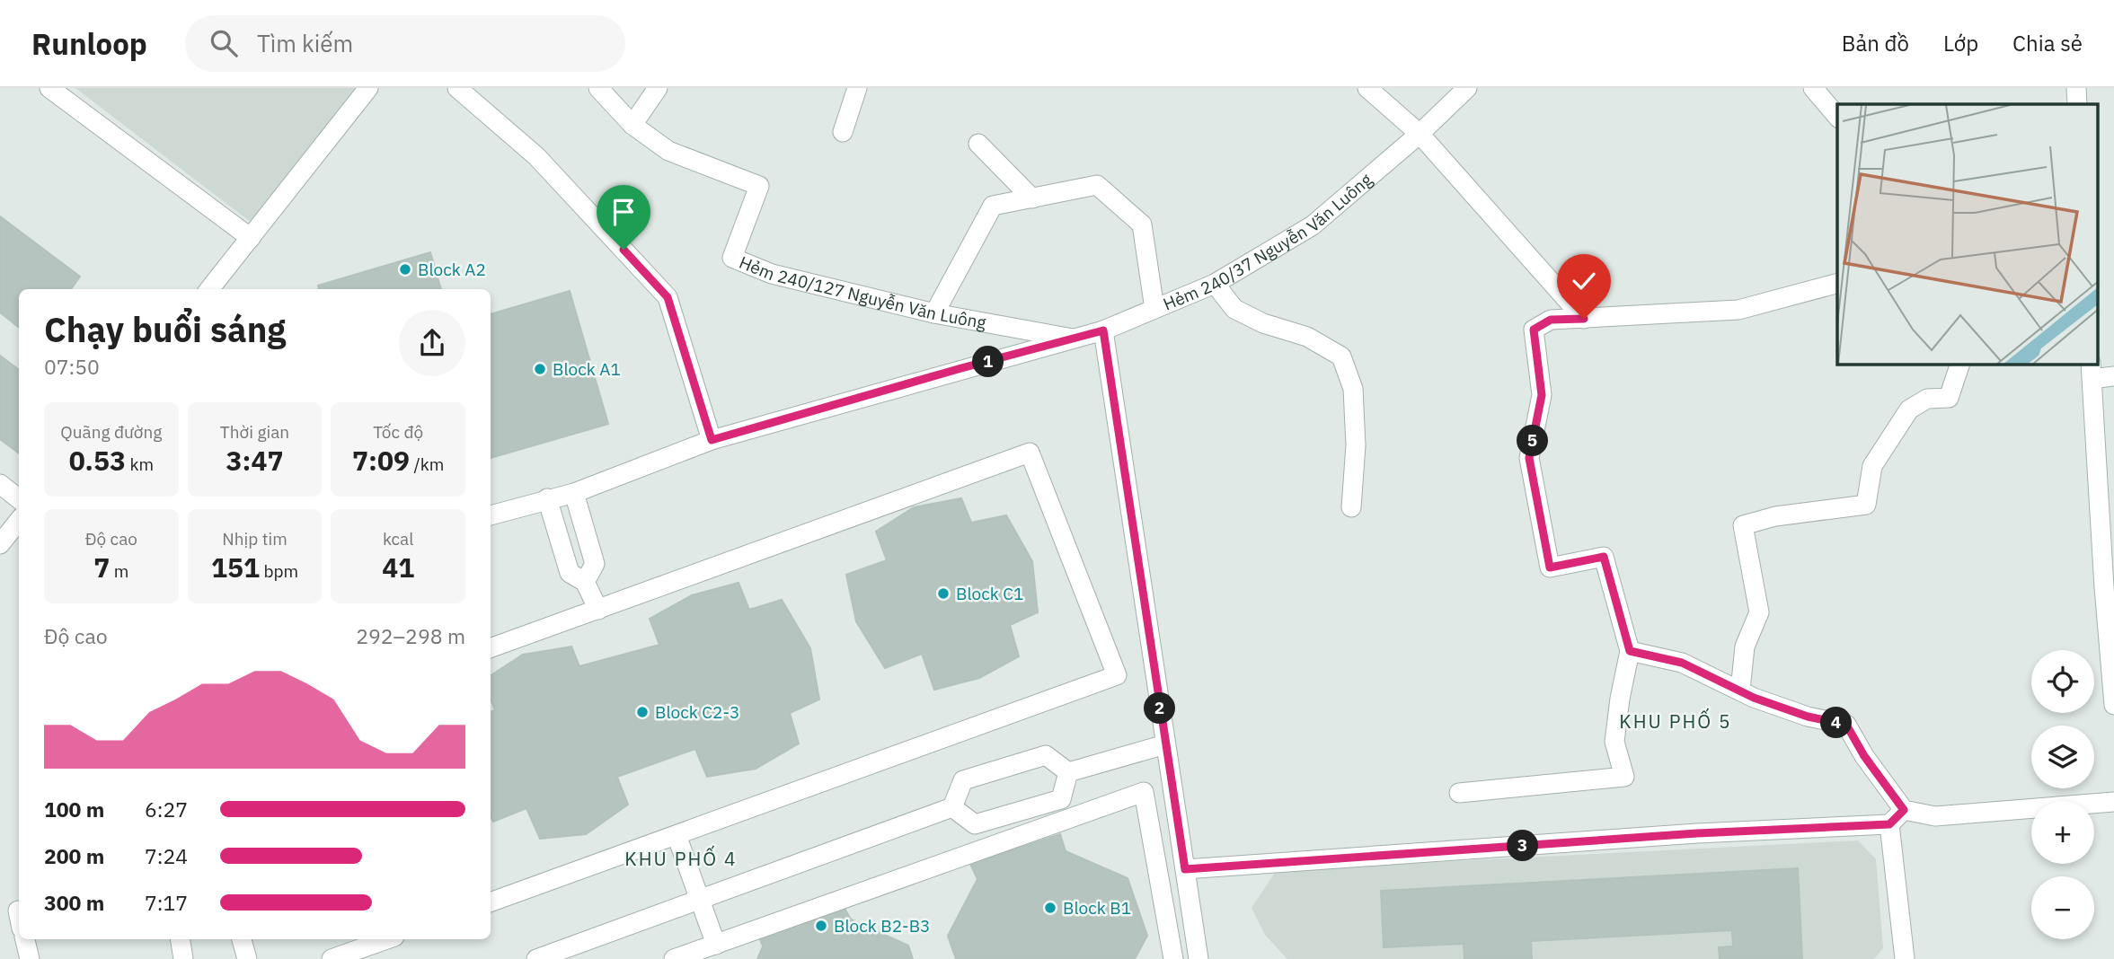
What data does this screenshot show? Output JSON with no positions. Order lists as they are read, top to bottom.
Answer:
{
  "streets": {
    "street": ["Hẻm 240/37 Nguyễn Văn Luông", "Hẻm 240/127 Nguyễn Văn Luông"]
  },
  "crossings": [
    ["Hẻm 240/37 Nguyễn Văn Luông", "Hẻm 240/127 Nguyễn Văn Luông"]
  ],
  "districts": ["KHU PHỐ 5", "KHU PHỐ 4"],
  "places": [
    "Block A2",
    "Block A1",
    "Block C1",
    "Block C2-3",
    "Block B1",
    "Block B2-B3"
  ],
  "page": {
    "header": "Runloop",
    "search": "Tìm kiếm",
    "nav": ["Bản đồ", "Lớp", "Chia sẻ"],
    "heading": ["Chạy buổi sáng", "07:50"],
    "pins": [
      "1",
      "5",
      "2",
      "4",
      "3"
    ],
    "stats": [
      ["Quãng đường", "0.53 km"],
      ["Thời gian", "3:47"],
      ["Tốc độ", "7:09 /km"],
      ["Độ cao", "7 m"],
      ["Nhịp tim", "151 bpm"],
      ["kcal", "41"]
    ],
    "chart": ["Độ cao", "292–298 m"],
    "map_buttons": ["+", "−"],
    "list": [
      {
        "name": "100 m",
        "note": "6:27"
      },
      {
        "name": "200 m",
        "note": "7:24"
      },
      {
        "name": "300 m",
        "note": "7:17"
      }
    ]
  }
}
